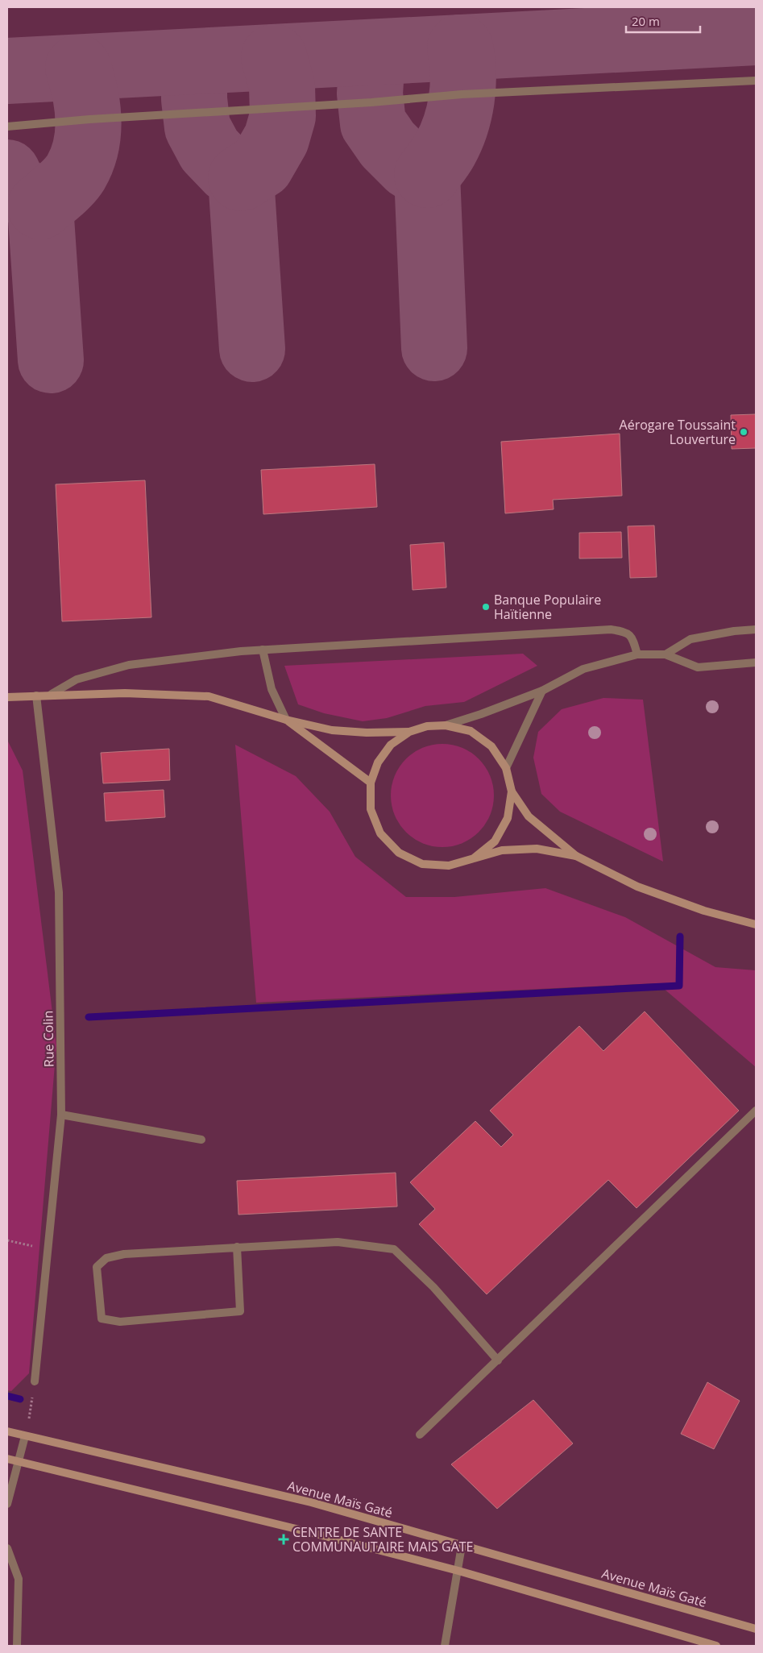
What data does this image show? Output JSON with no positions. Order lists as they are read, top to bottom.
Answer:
{
  "streets": {
    "main road": ["Avenue Maïs Gaté"],
    "street": ["Rue Colin"]
  },
  "places": {
    "other": ["Aérogare Toussaint Louverture", "Banque Populaire Haïtienne"],
    "health": ["CENTRE DE SANTE COMMUNAUTAIRE MAIS GATE"]
  },
  "scale_bar": "20 m"
}
